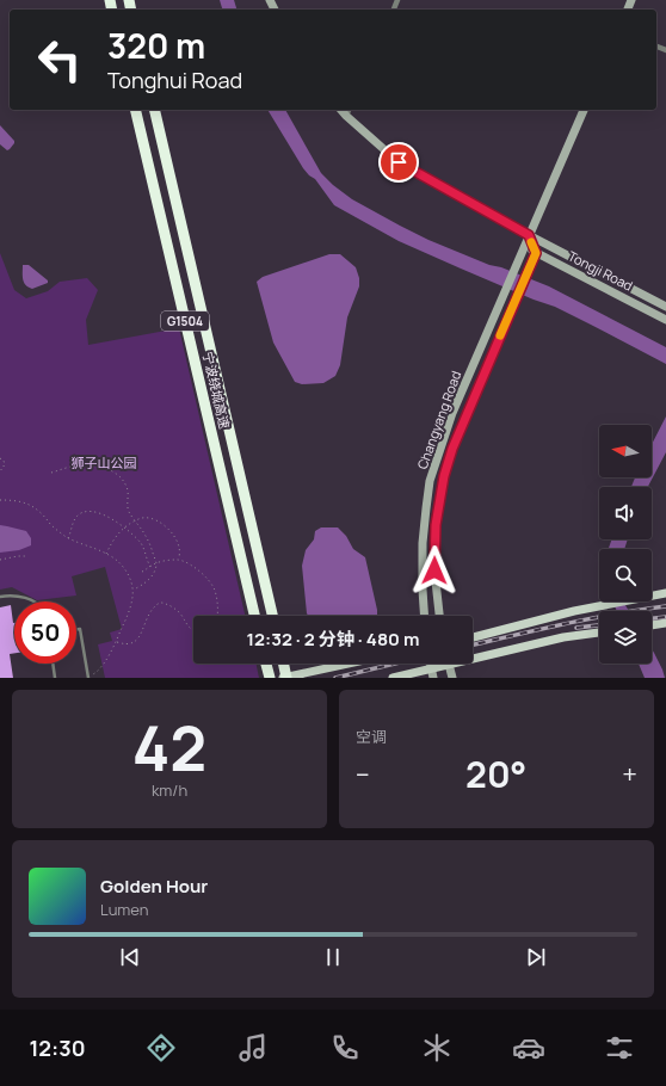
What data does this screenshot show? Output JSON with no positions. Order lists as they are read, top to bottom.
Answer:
{
  "streets": {
    "highway": ["G1504", "宁波绕城高速"],
    "main road": ["Tongji Road", "Changyang Road"]
  },
  "crossings": [
    ["Tongji Road", "Changyang Road"]
  ],
  "parks": ["狮子山公园"],
  "north": "left",
  "page": {
    "turn": ["320 m", "Tonghui Road"],
    "limit": "50",
    "trip": "12:32 · 2 分钟 · 480 m",
    "tile": [
      ["42", "km/h"],
      "空调"
    ],
    "heat": ["−", "20°", "+"],
    "song": ["Golden Hour", "Lumen"],
    "tabs": "12:30"
  }
}
